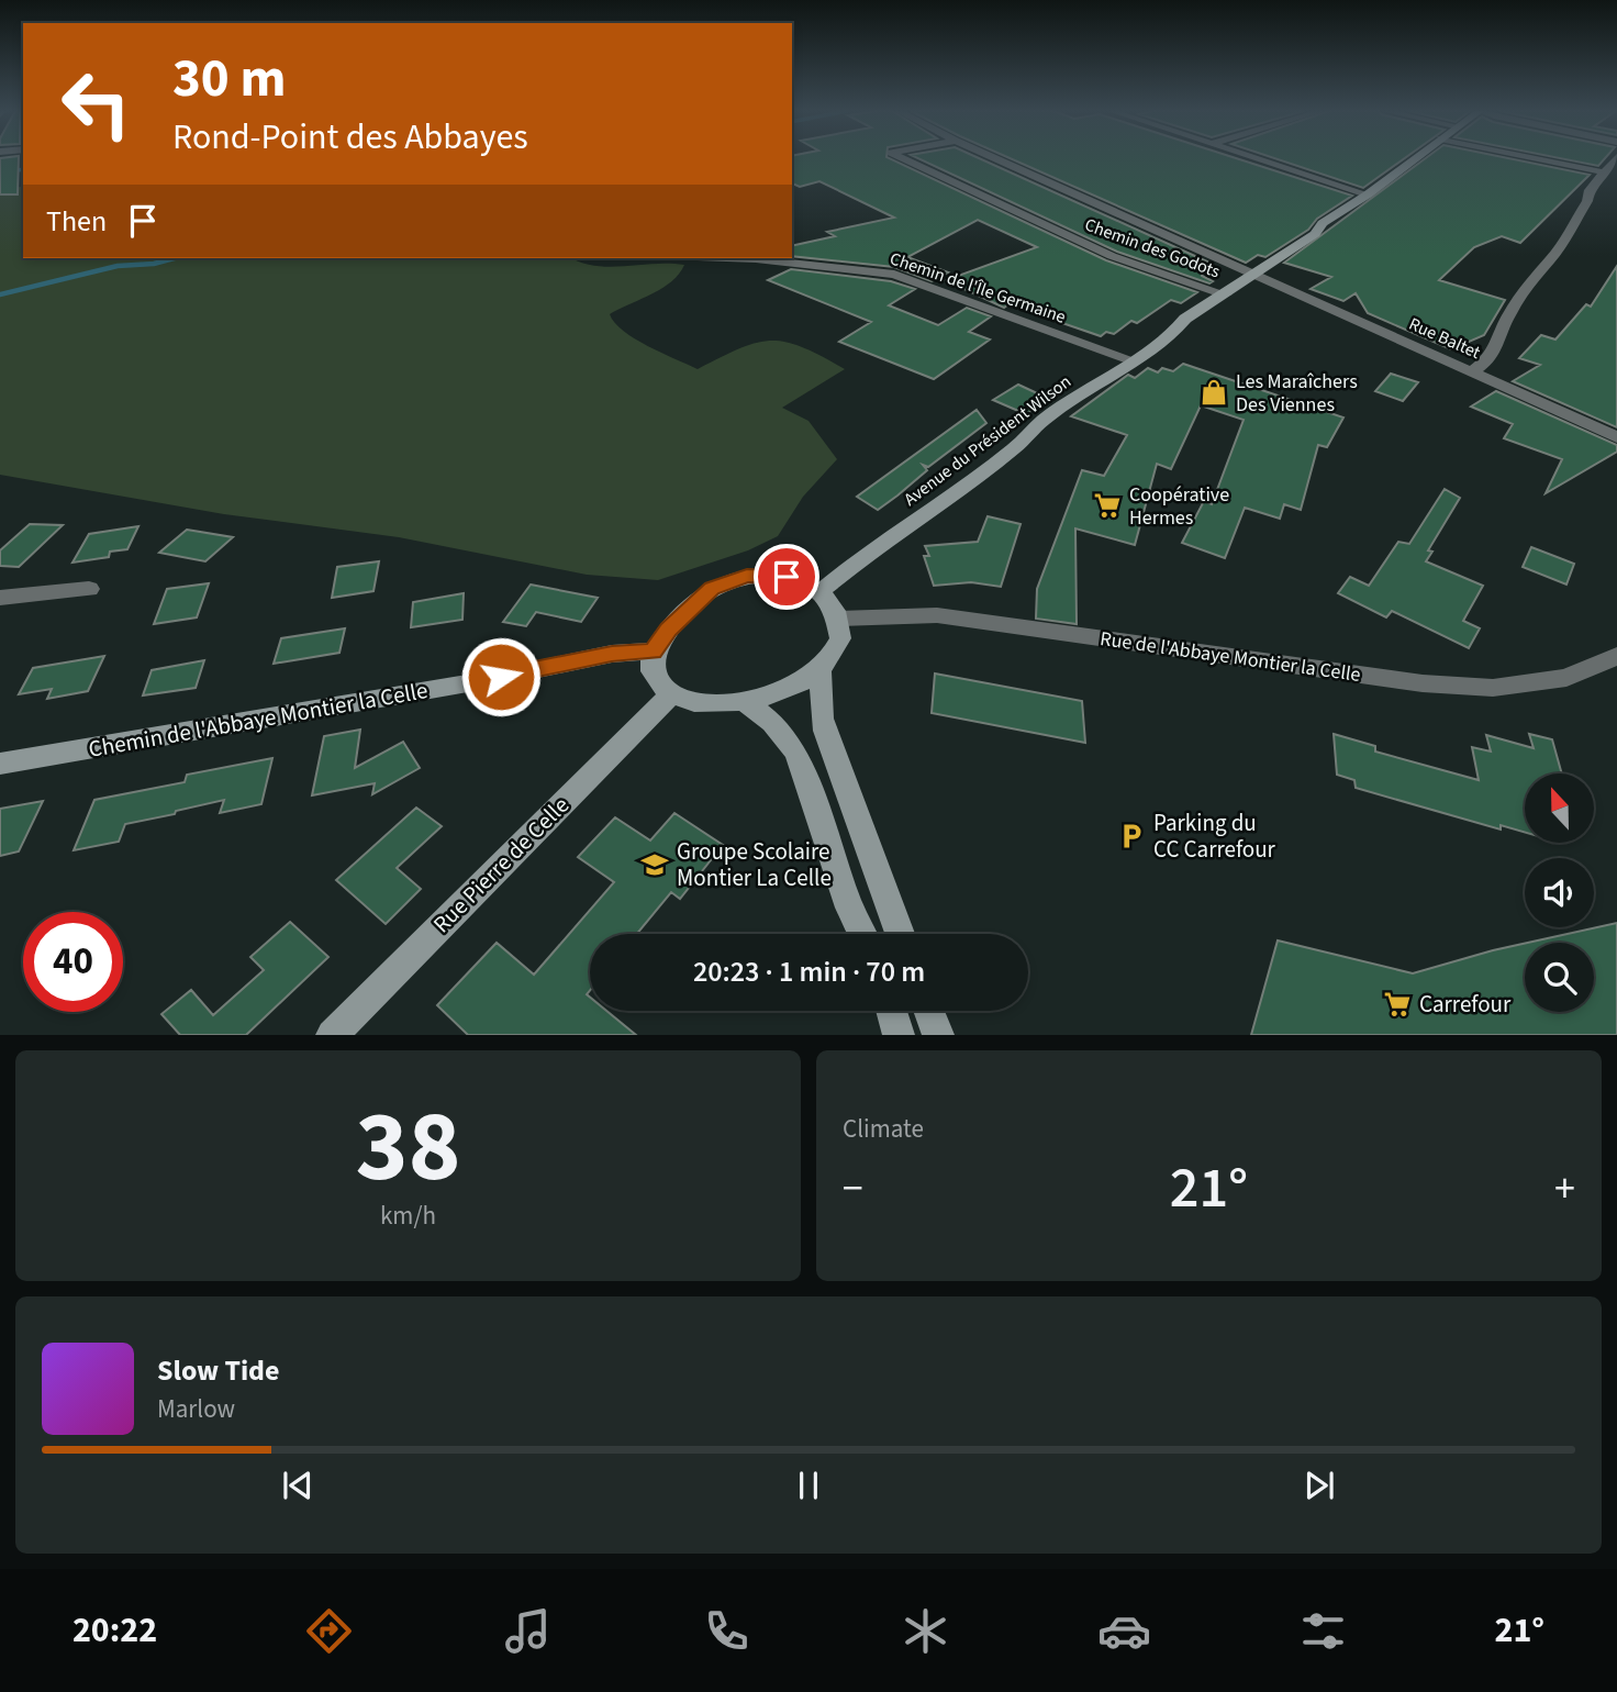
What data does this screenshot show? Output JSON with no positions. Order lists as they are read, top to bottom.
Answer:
{
  "streets": {
    "street": [
      "Chemin des Godots",
      "Chemin de l'Île Germaine",
      "Rue Baltet",
      "Avenue du Président Wilson",
      "Rue de l'Abbaye Montier la Celle",
      "Chemin de l'Abbaye Montier la Celle",
      "Rue Pierre de Celle"
    ]
  },
  "crossings": [
    ["Chemin des Godots", "Avenue du Président Wilson"],
    ["Chemin de l'Île Germaine", "Avenue du Président Wilson"],
    ["Rue Baltet", "Avenue du Président Wilson"],
    ["Avenue du Président Wilson", "Rue de l'Abbaye Montier la Celle"],
    ["Avenue du Président Wilson", "Chemin de l'Abbaye Montier la Celle"],
    ["Avenue du Président Wilson", "Rue Pierre de Celle"],
    ["Rue de l'Abbaye Montier la Celle", "Chemin de l'Abbaye Montier la Celle"],
    ["Rue de l'Abbaye Montier la Celle", "Rue Pierre de Celle"],
    ["Chemin de l'Abbaye Montier la Celle", "Rue Pierre de Celle"]
  ],
  "places": {
    "shop": ["Les Maraîchers Des Viennes"],
    "supermarket": ["Coopérative Hermes", "Carrefour"],
    "parking": ["Parking du CC Carrefour"],
    "school or university": ["Groupe Scolaire Montier La Celle"]
  },
  "north": "top",
  "page": {
    "turn": ["30 m", "Rond-Point des Abbayes"],
    "then": "Then",
    "limit": "40",
    "trip": "20:23 · 1 min · 70 m",
    "tile": [
      ["38", "km/h"],
      "Climate"
    ],
    "heat": ["−", "21°", "+"],
    "song": ["Slow Tide", "Marlow"],
    "tabs": ["20:22", "21°"]
  }
}
